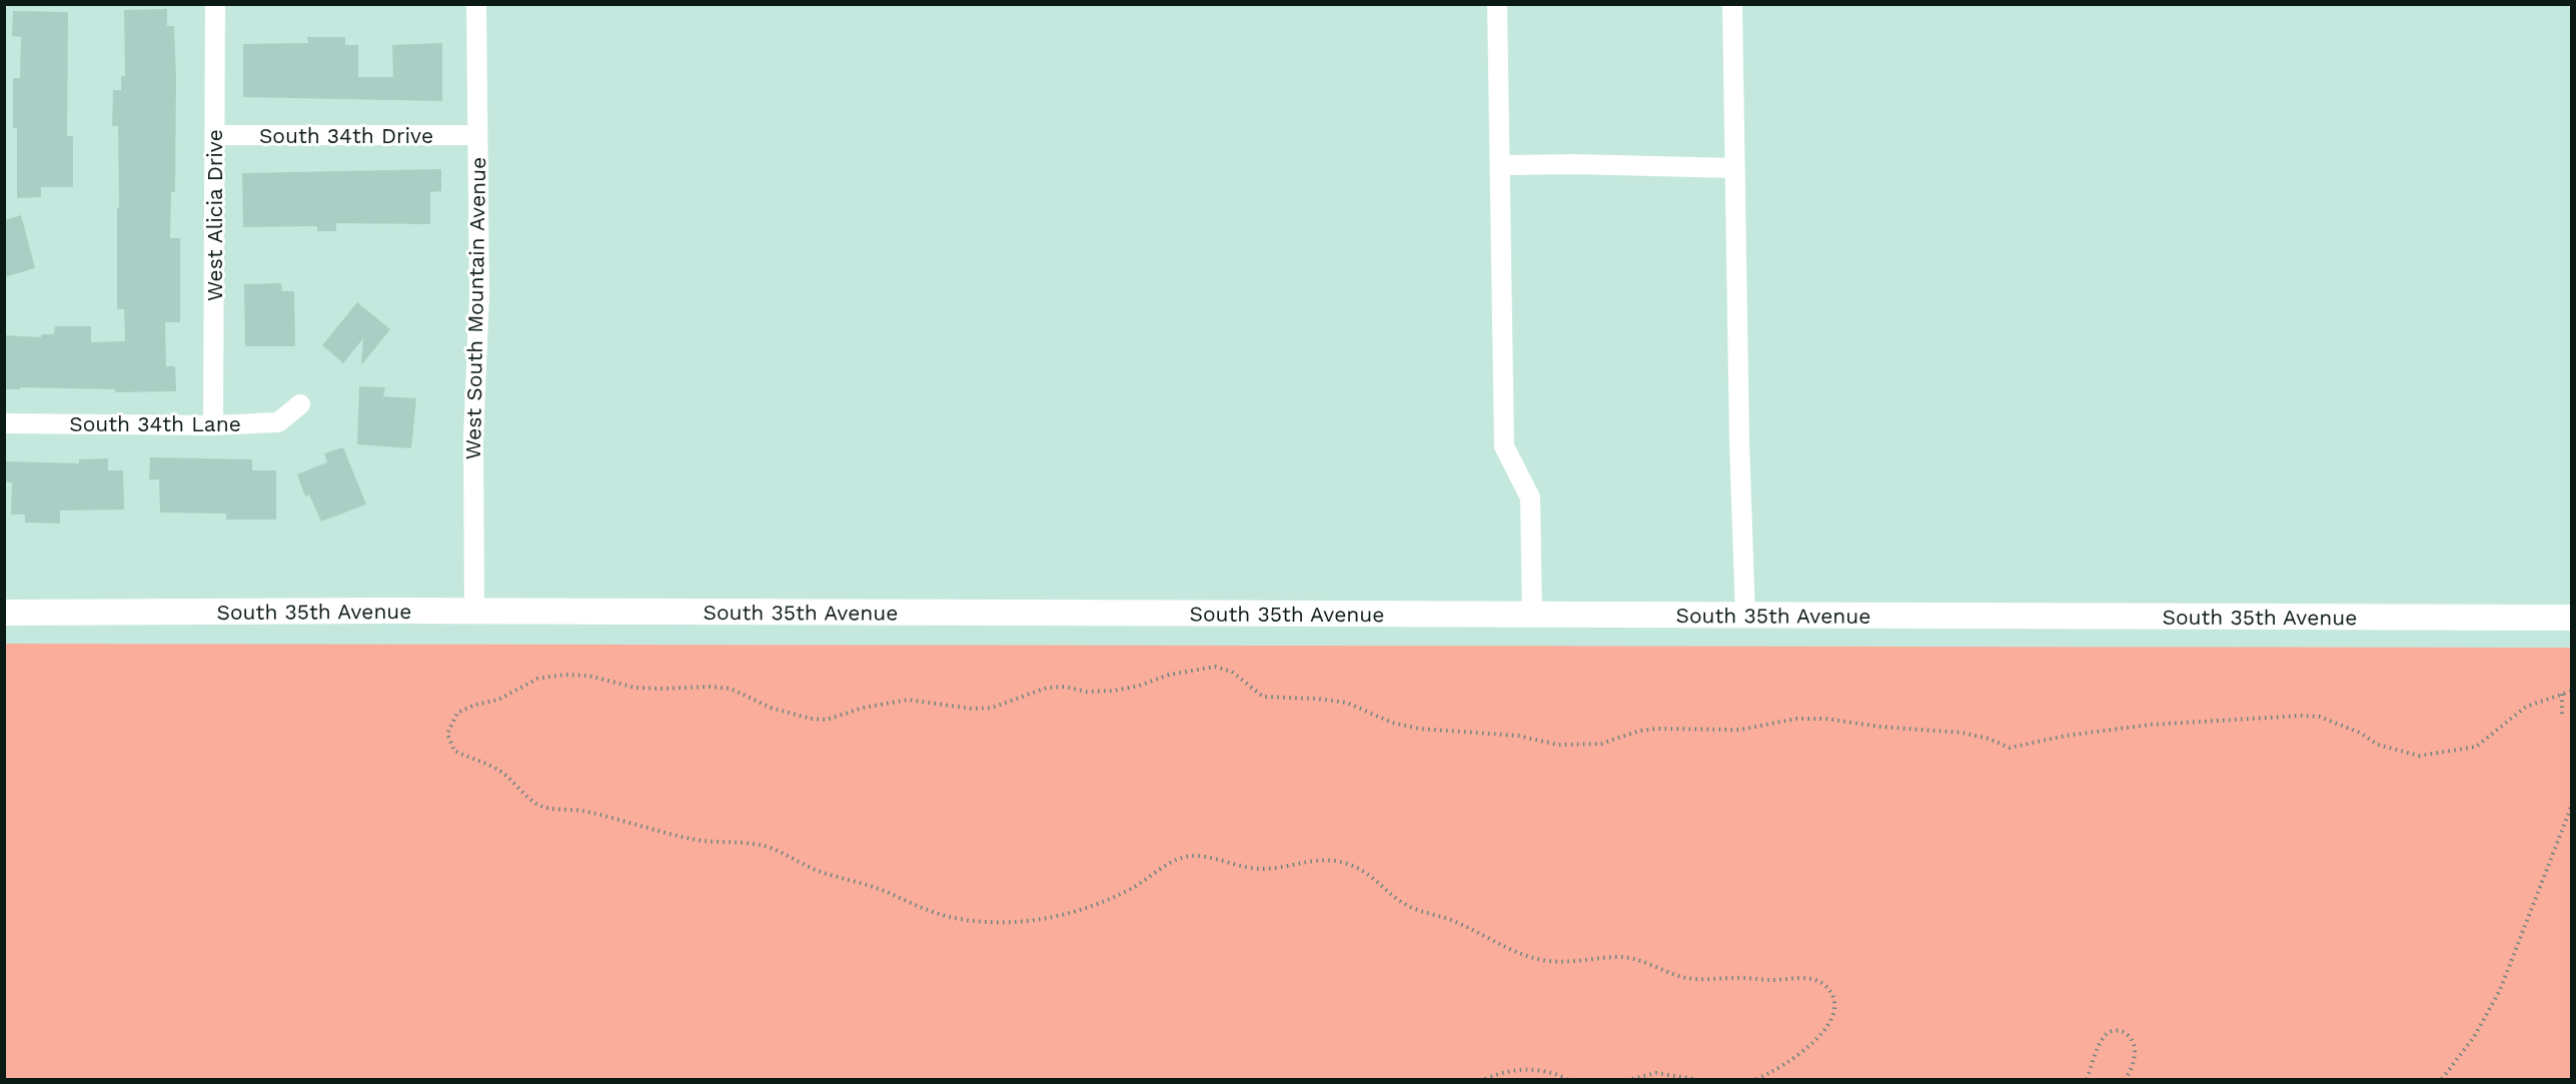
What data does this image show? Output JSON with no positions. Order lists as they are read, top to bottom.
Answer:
{
  "streets": {
    "main road": ["South 35th Avenue"],
    "street": [
      "South 34th Drive",
      "West Alicia Drive",
      "West South Mountain Avenue",
      "South 34th Lane"
    ]
  },
  "crossings": [
    ["South 34th Drive", "West Alicia Drive"],
    ["South 34th Drive", "West South Mountain Avenue"],
    ["West Alicia Drive", "South 34th Lane"],
    ["West South Mountain Avenue", "South 35th Avenue"]
  ]
}
